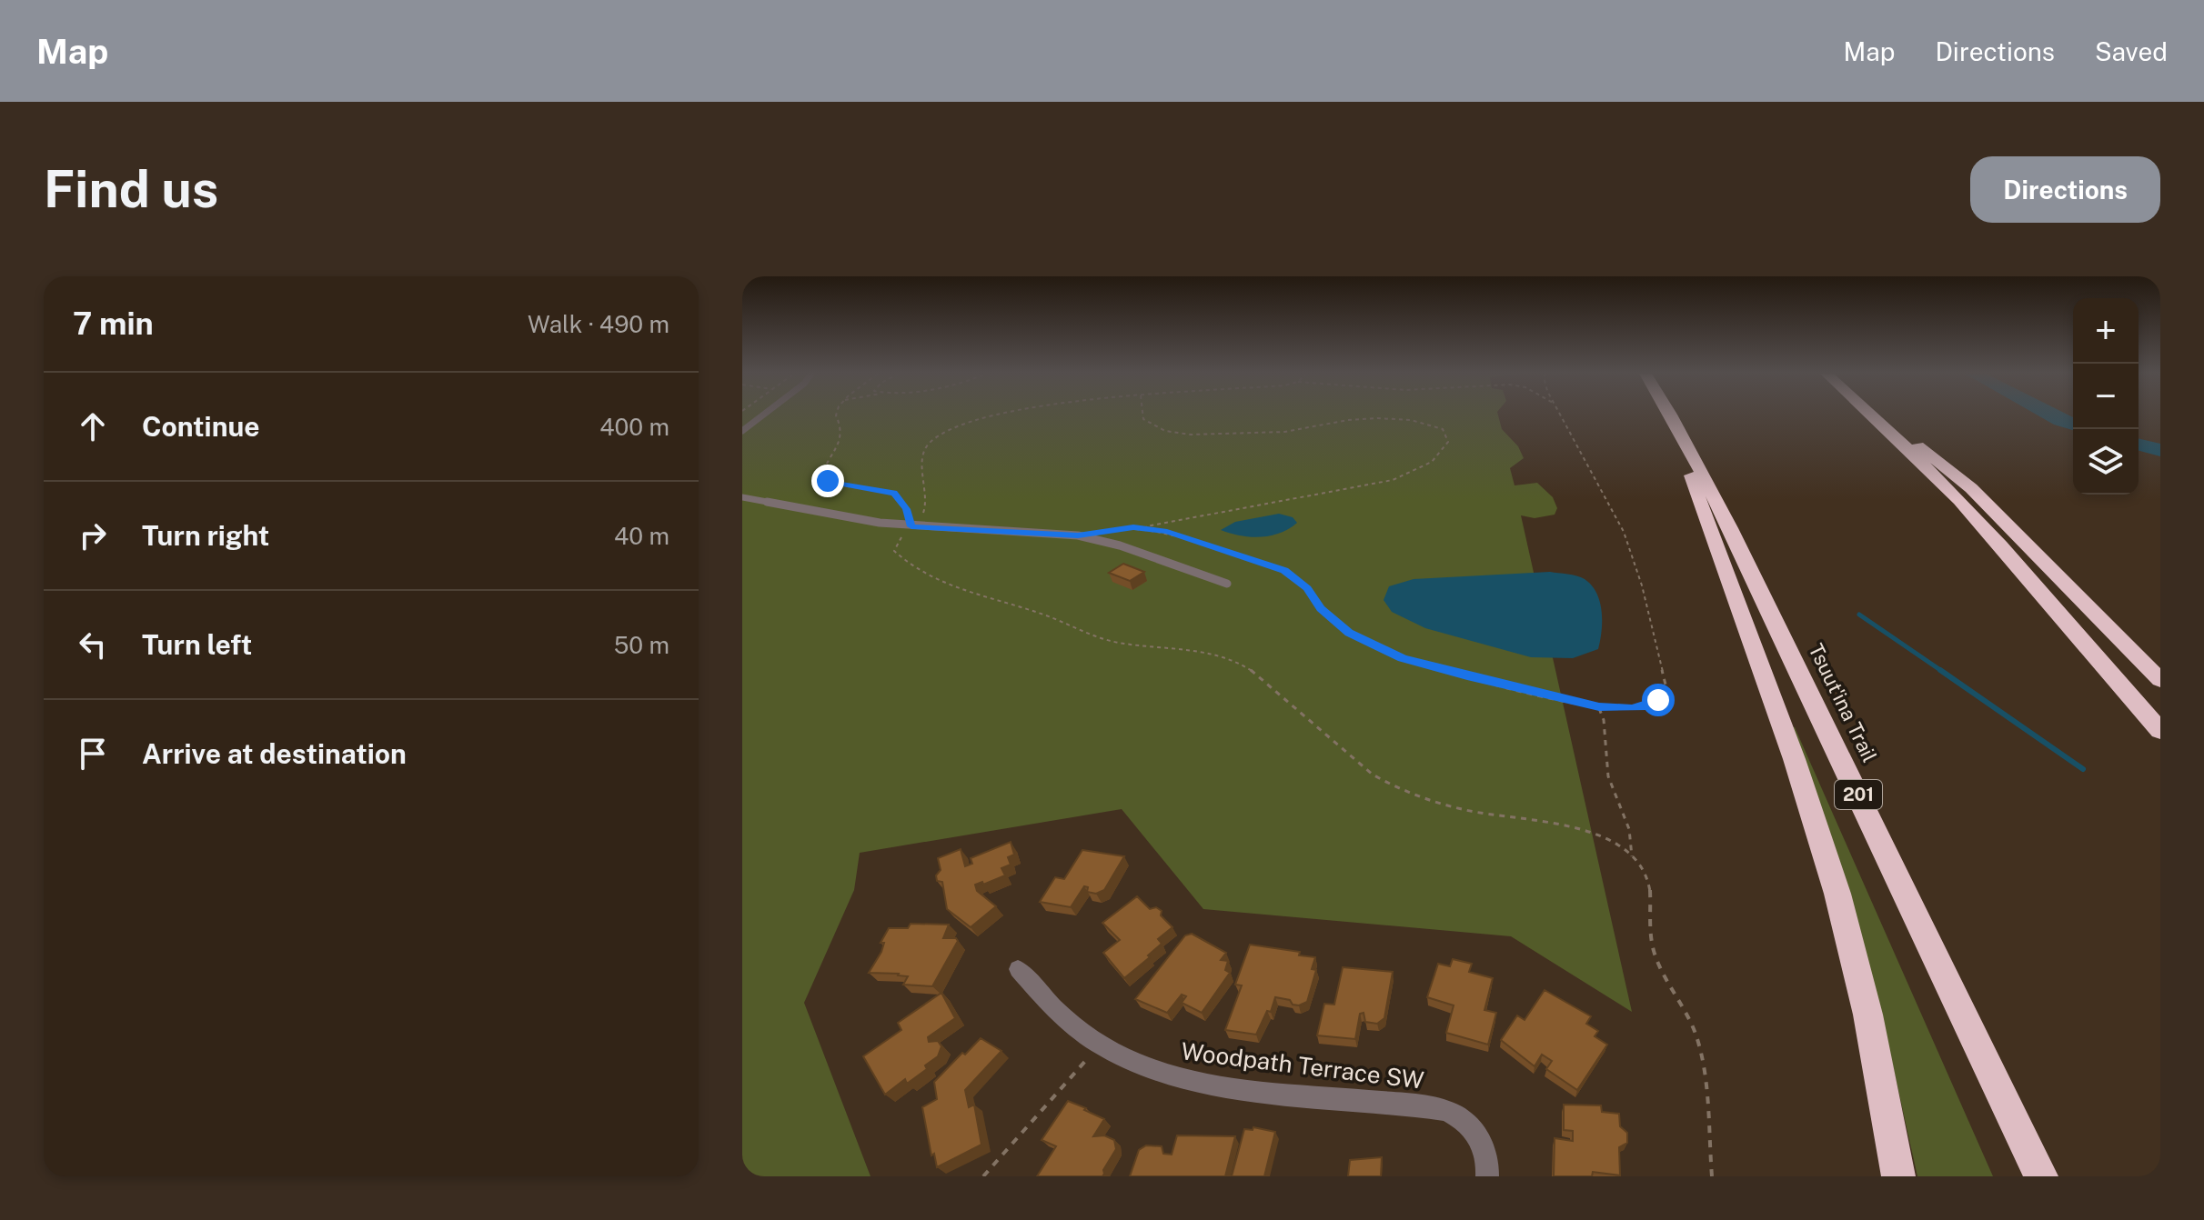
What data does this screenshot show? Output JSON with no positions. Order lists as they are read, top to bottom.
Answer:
{
  "streets": {
    "highway": ["Tsuut'ina Trail", "201"],
    "street": ["Woodpath Terrace SW"]
  },
  "page": {
    "header": "Map",
    "nav": ["Map", "Directions", "Saved"],
    "buttons": "Directions",
    "title": "Find us",
    "heading": ["7 min", "Walk · 490 m"],
    "map_buttons": ["+", "−"],
    "list": [
      ["Continue", "400 m"],
      ["Turn right", "40 m"],
      ["Turn left", "50 m"],
      "Arrive at destination"
    ]
  }
}
